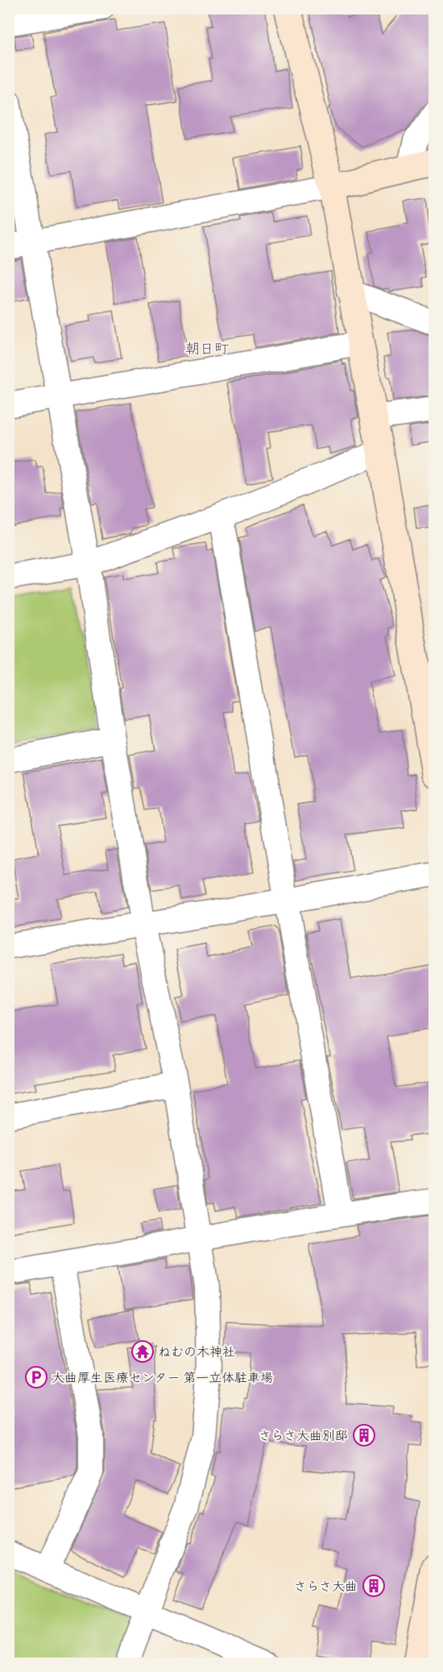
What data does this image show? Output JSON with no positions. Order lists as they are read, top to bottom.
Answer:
{
  "districts": ["朝日町"],
  "places": {
    "temple": ["ねむの木神社"],
    "parking": ["大曲厚生医療センター 第一立体駐車場"],
    "building": ["さらさ大曲別邸", "さらさ大曲"]
  }
}
